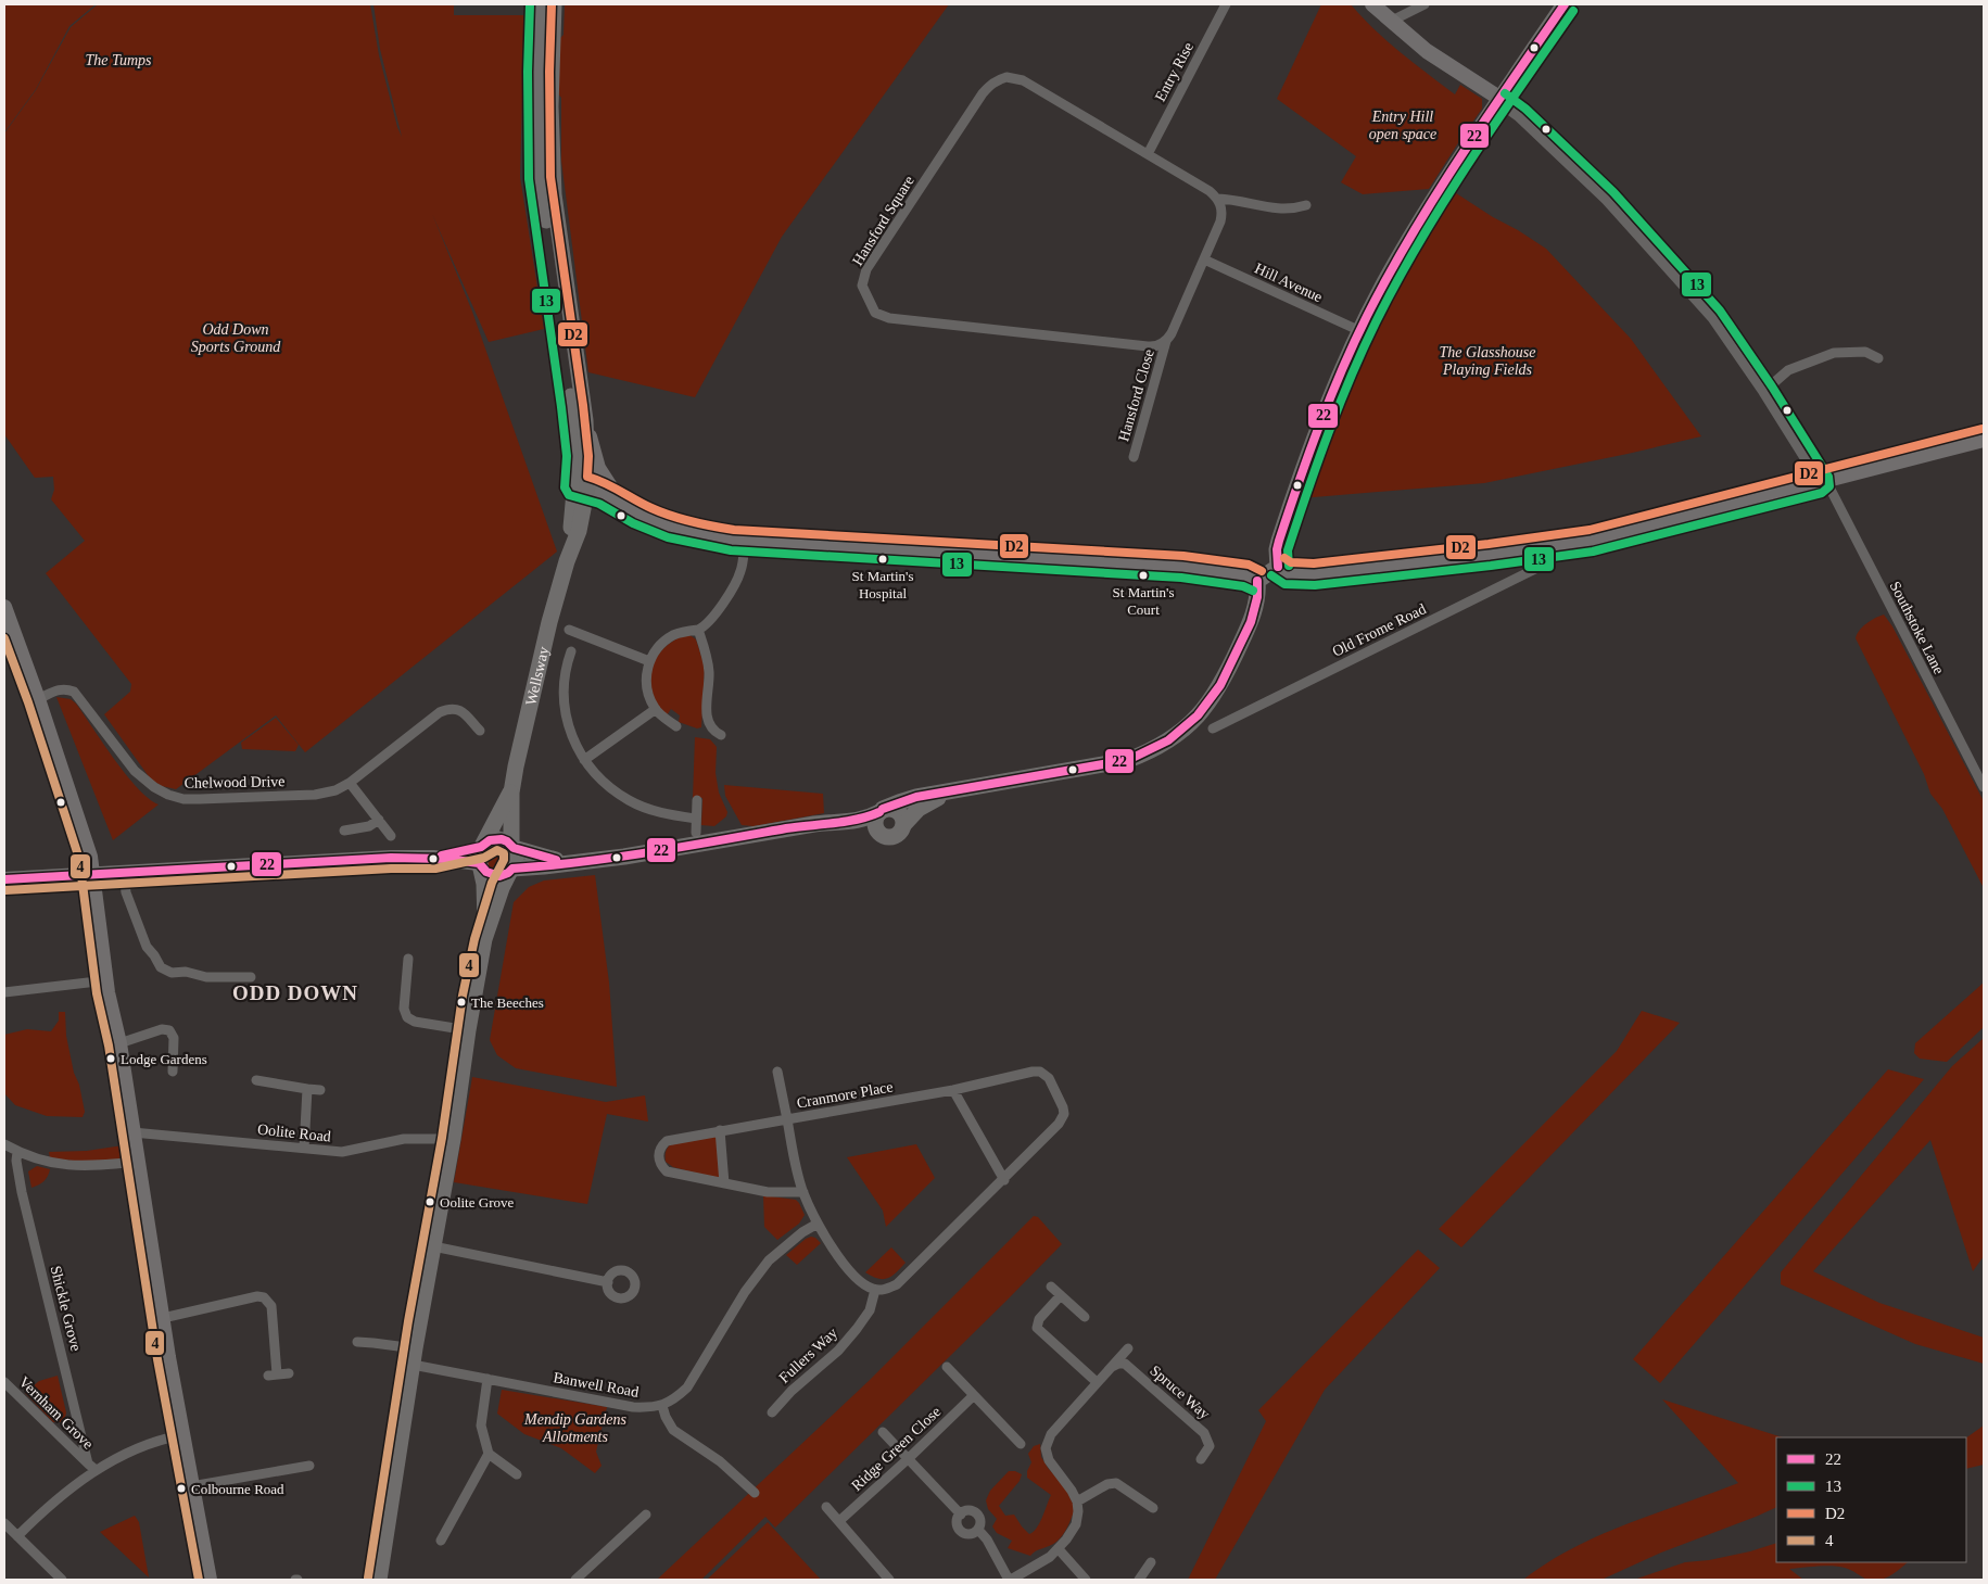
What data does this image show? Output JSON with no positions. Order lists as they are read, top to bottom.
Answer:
{
  "streets": {
    "main road": ["Wellsway"],
    "street": [
      "Entry Rise",
      "Hansford Square",
      "Hill Avenue",
      "Hansford Close",
      "Southstoke Lane",
      "Old Frome Road",
      "Chelwood Drive",
      "Cranmore Place",
      "Oolite Road",
      "Shickle Grove",
      "Fullers Way",
      "Banwell Road",
      "Spruce Way",
      "Vernham Grove",
      "Ridge Green Close"
    ]
  },
  "crossings": [
    ["Entry Rise", "Hansford Square"],
    ["Hansford Square", "Hansford Close"],
    ["Wellsway", "Oolite Road"],
    ["Wellsway", "Banwell Road"],
    ["Cranmore Place", "Fullers Way"],
    ["Shickle Grove", "Vernham Grove"]
  ],
  "districts": ["ODD DOWN"],
  "parks": [
    "The Tumps",
    "Entry Hill open space",
    "Odd Down Sports Ground",
    "The Glasshouse Playing Fields",
    "Mendip Gardens Allotments"
  ],
  "places": [
    "St Martin's Hospital",
    "St Martin's Court",
    "The Beeches",
    "Lodge Gardens",
    "Oolite Grove",
    "Colbourne Road"
  ],
  "lines": [
    "transit line 22",
    "transit line 13",
    "transit line D2",
    "transit line 4"
  ],
  "legend": [
    "22",
    "13",
    "D2",
    "4"
  ]
}
